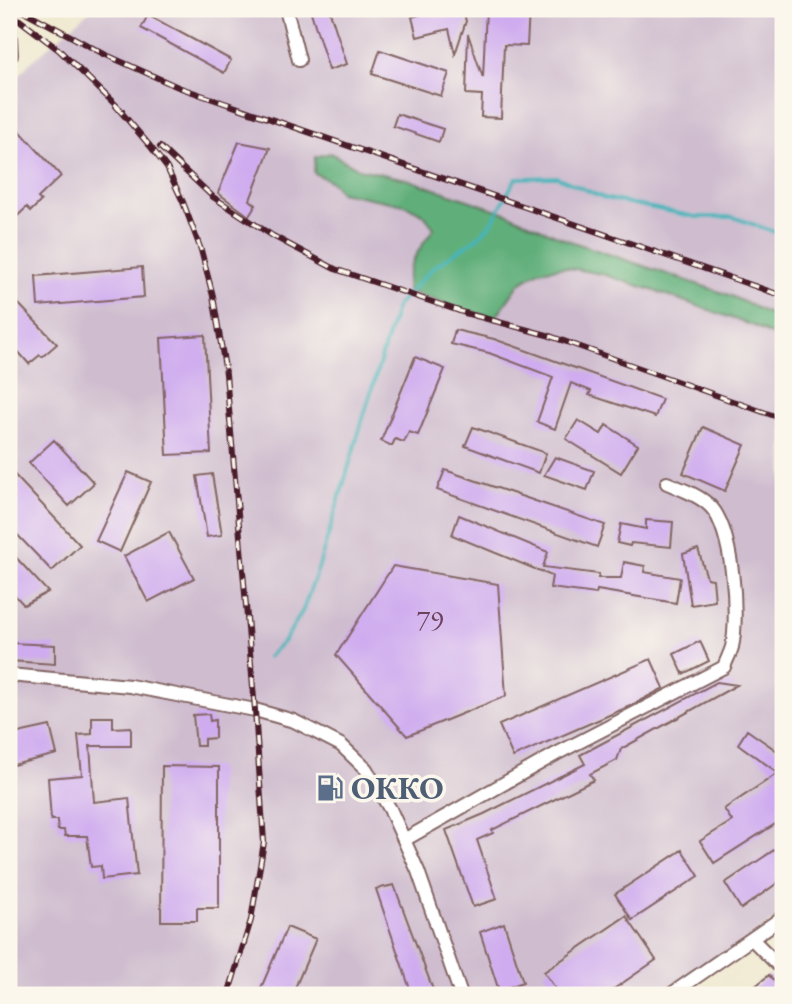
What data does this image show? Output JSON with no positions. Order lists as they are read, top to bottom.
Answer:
{
  "places": {
    "fuel station": ["ОККО"]
  },
  "house_numbers": ["79"]
}
